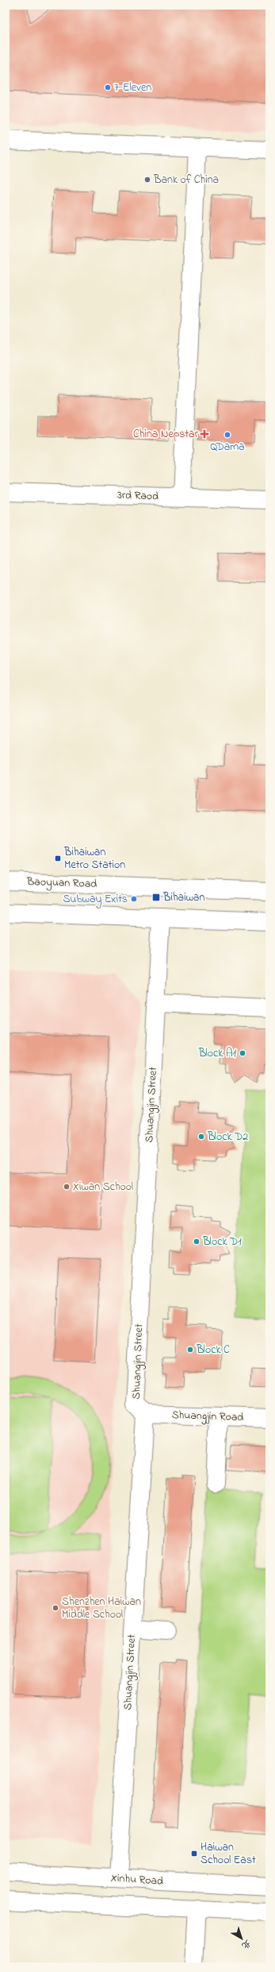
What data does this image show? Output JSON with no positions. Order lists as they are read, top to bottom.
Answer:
{
  "streets": {
    "street": [
      "3rd Raod",
      "Baoyuan Road",
      "Shuangjin Street",
      "Shuangjin Road",
      "Xinhu Road"
    ]
  },
  "crossings": [
    ["Shuangjin Street", "Shuangjin Road"],
    ["Shuangjin Street", "Xinhu Road"]
  ],
  "places": {
    "other": [
      "7-Eleven",
      "Bank of China",
      "QDama",
      "Subway Exits",
      "Block A1",
      "Block D2",
      "Xiwan School",
      "Block D1",
      "Block C",
      "Shenzhen Haiwan Middle School"
    ],
    "health": ["China Nepstar"],
    "transit": ["Bihaiwan Metro Station", "Bihaiwan", "Haiwan School East"]
  },
  "north": "bottom right"
}
